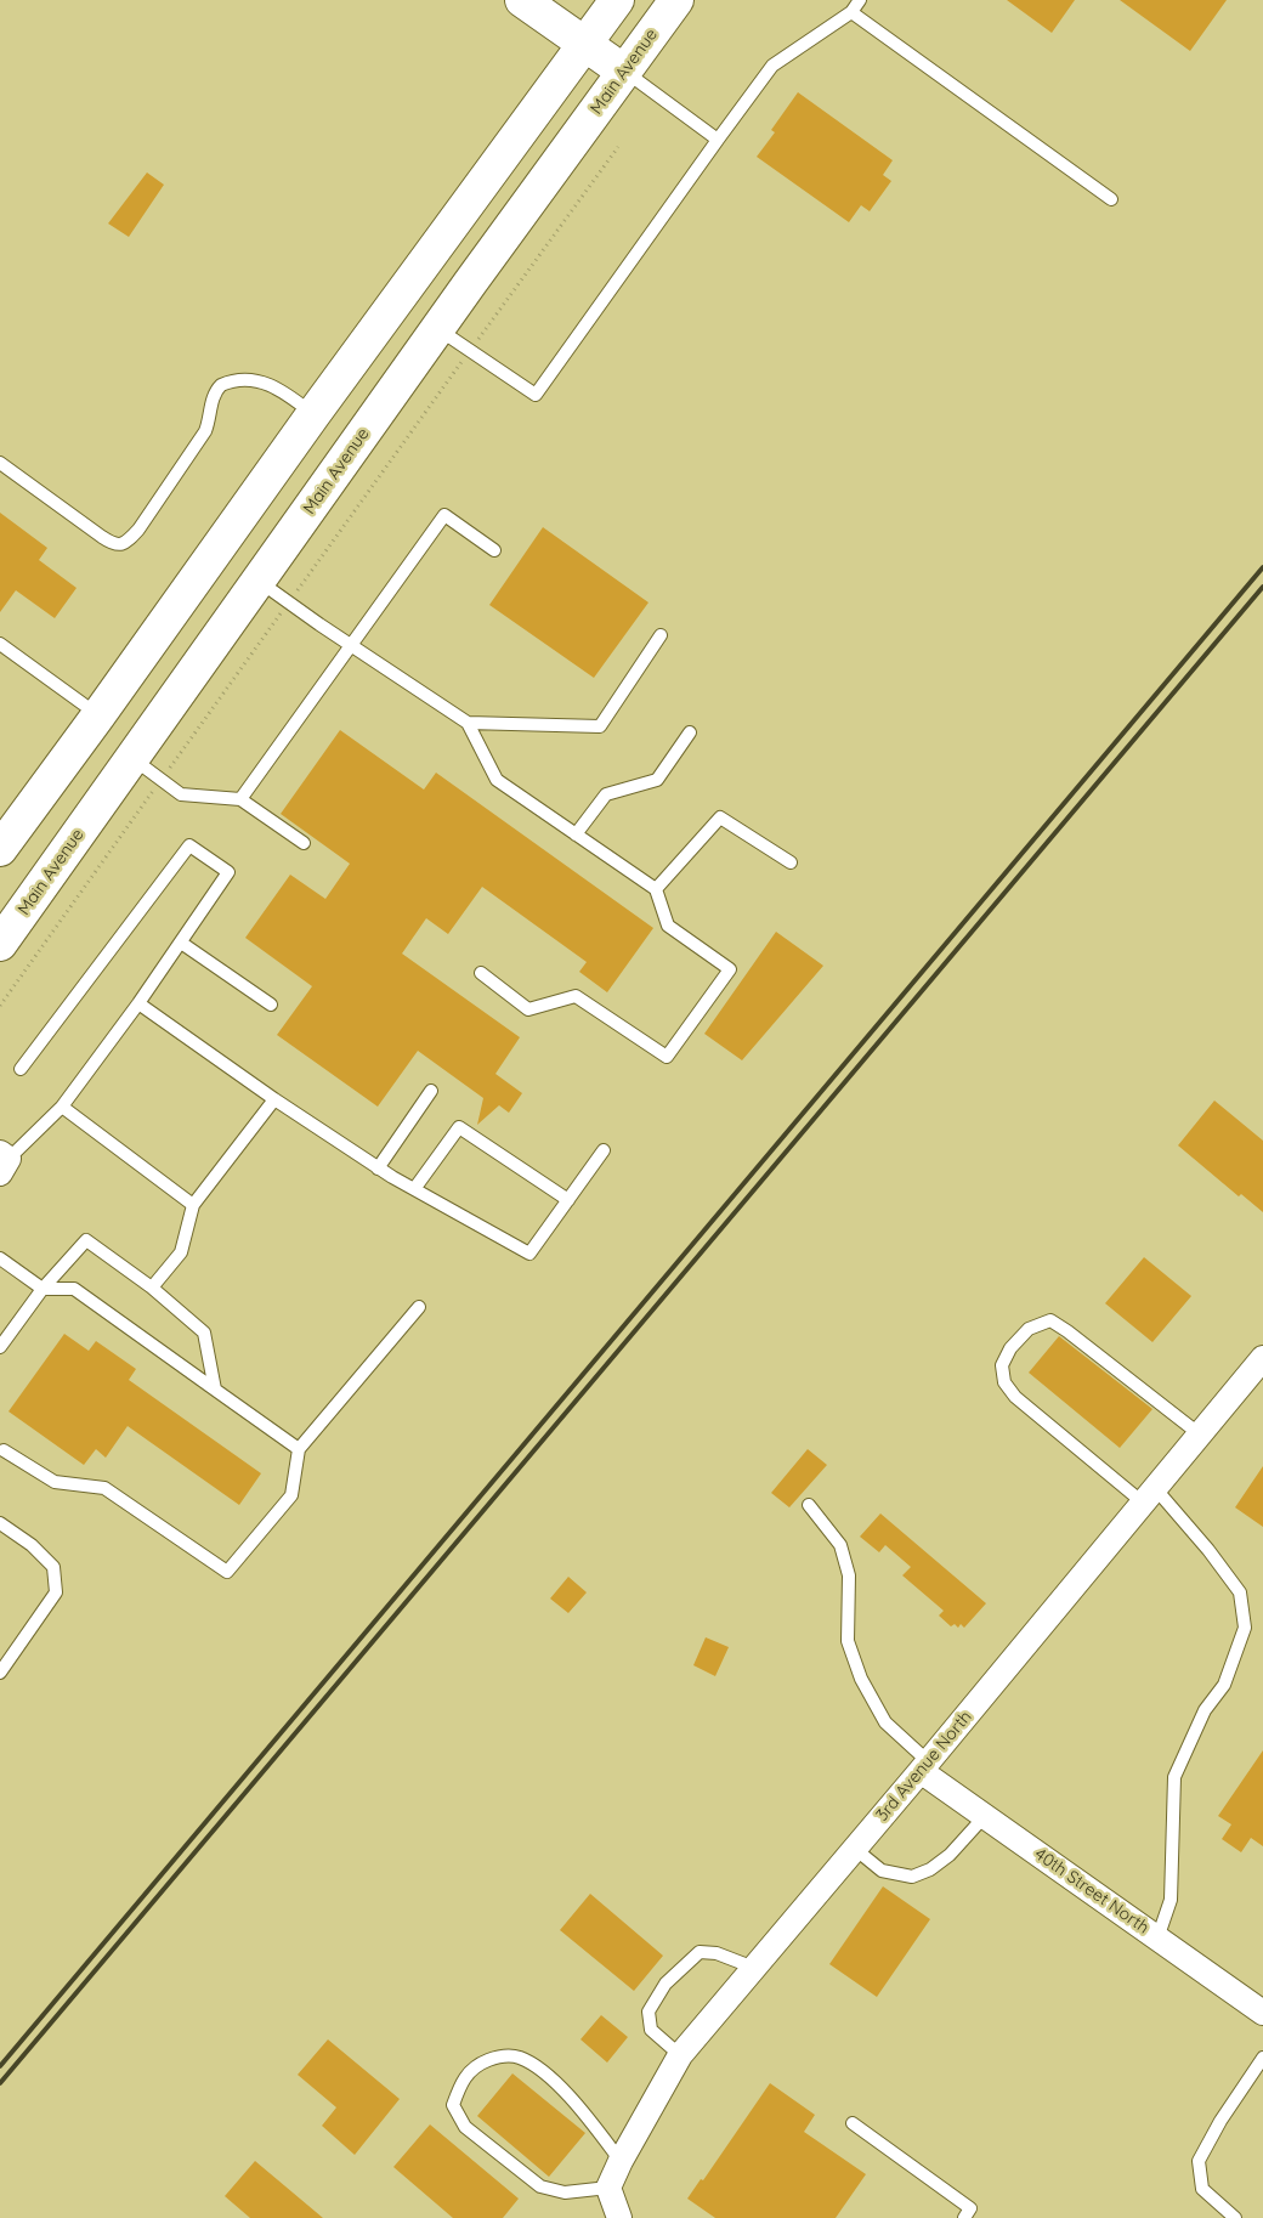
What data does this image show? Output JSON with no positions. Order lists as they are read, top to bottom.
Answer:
{
  "streets": {
    "main road": ["Main Avenue"],
    "street": ["3rd Avenue North", "40th Street North"]
  },
  "crossings": [
    ["3rd Avenue North", "40th Street North"]
  ]
}
